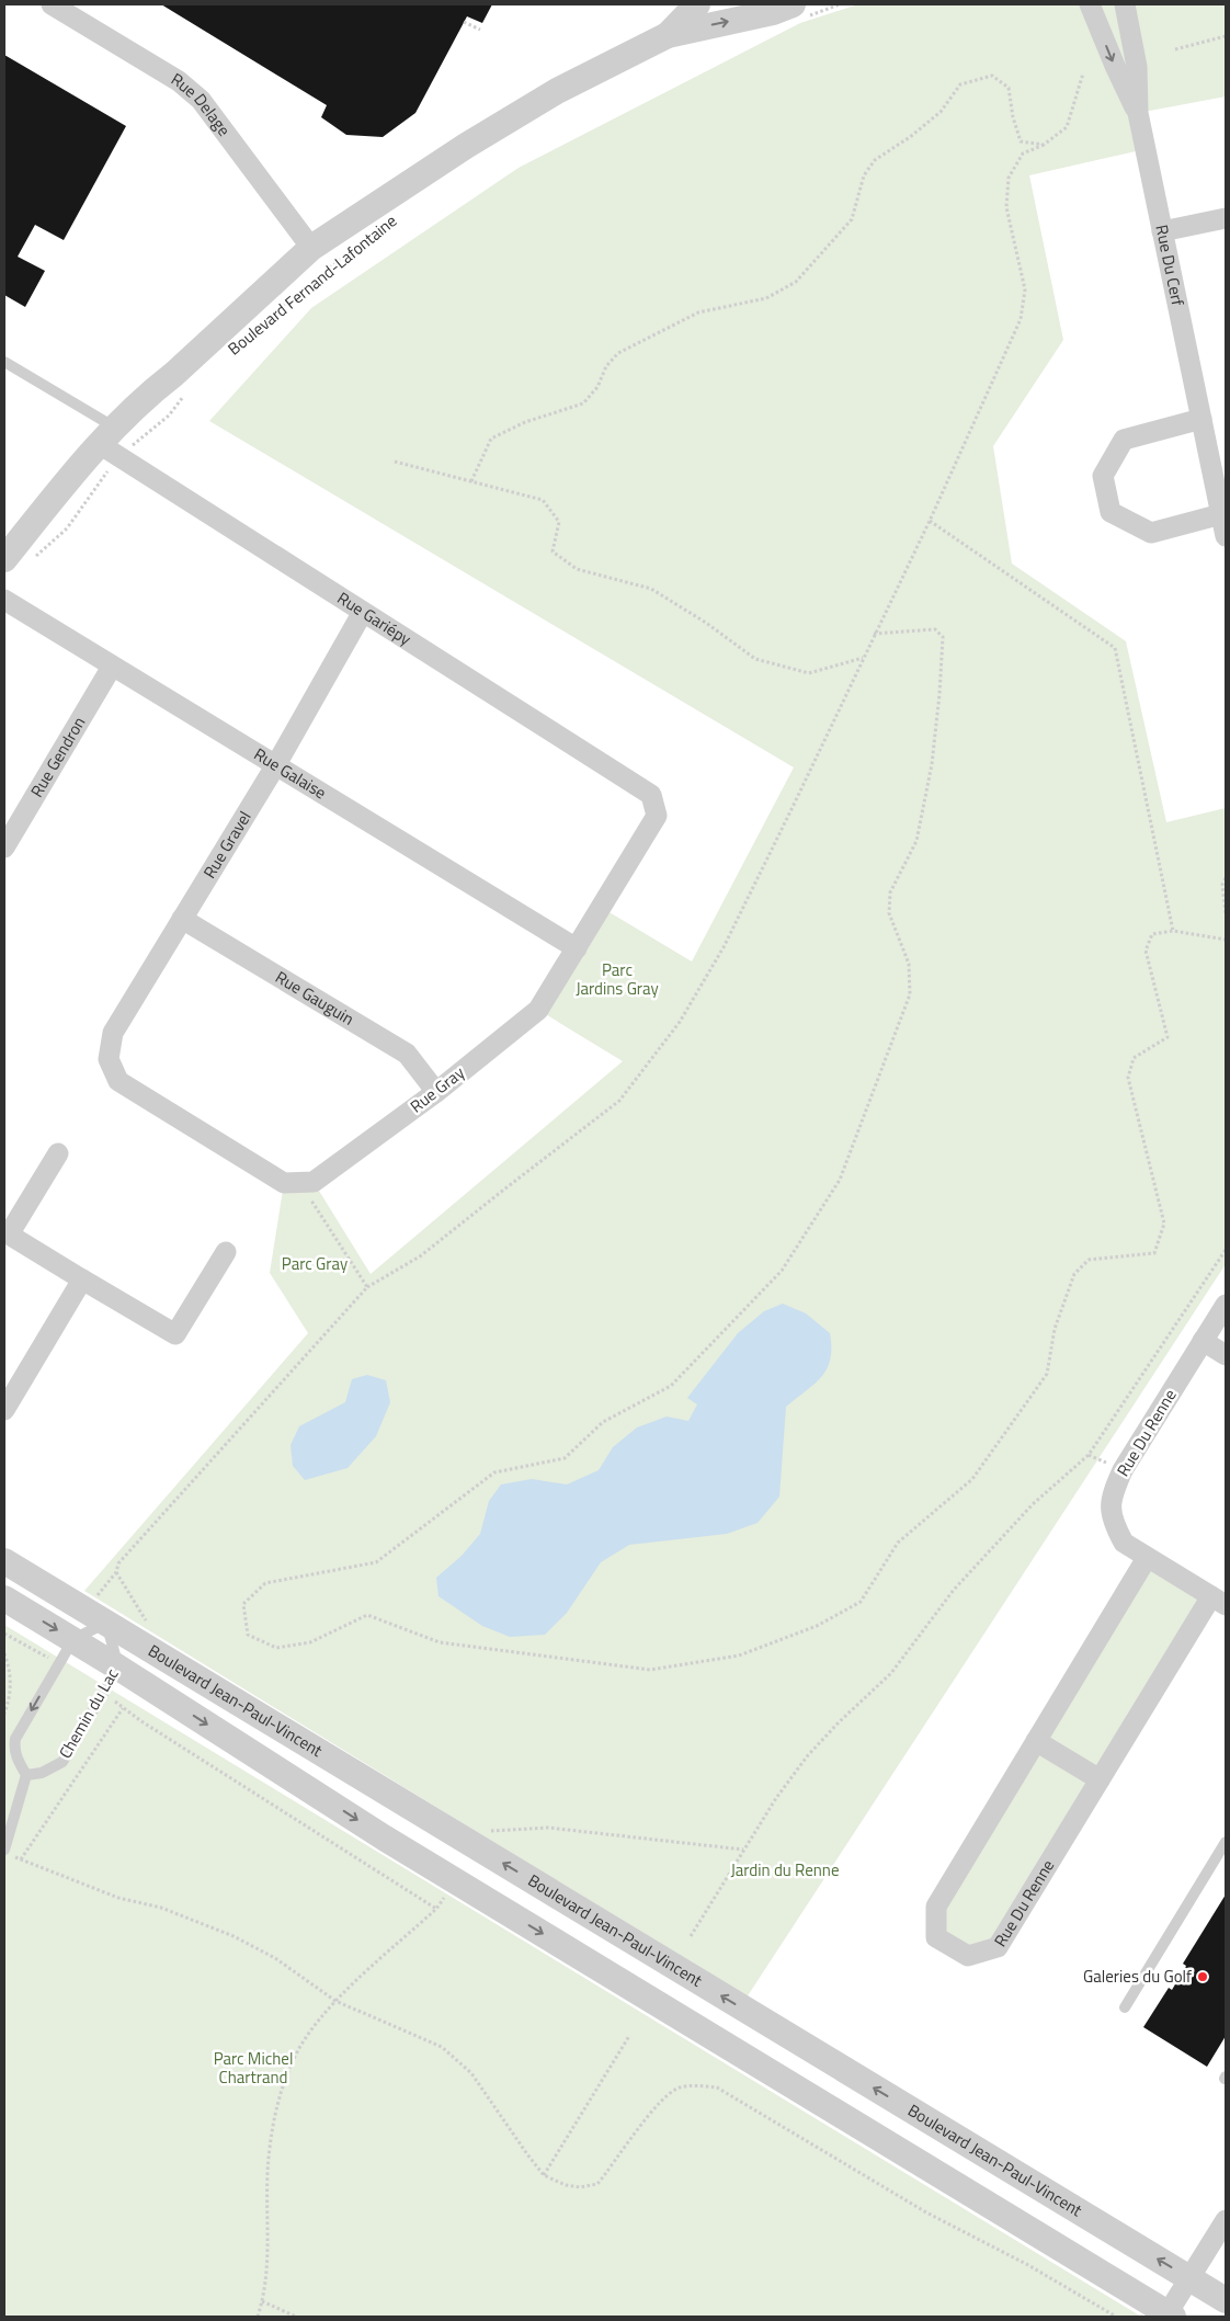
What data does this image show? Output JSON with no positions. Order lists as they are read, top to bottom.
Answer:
{
  "streets": {
    "street": [
      "Rue Delage",
      "Rue Du Cerf",
      "Boulevard Fernand-Lafontaine",
      "Rue Gariépy",
      "Rue Gendron",
      "Rue Galaise",
      "Rue Gravel",
      "Rue Gauguin",
      "Rue Gray",
      "Rue Du Renne",
      "Boulevard Jean-Paul-Vincent"
    ],
    "lane": ["Chemin du Lac"]
  },
  "crossings": [
    ["Rue Delage", "Boulevard Fernand-Lafontaine"],
    ["Boulevard Fernand-Lafontaine", "Rue Gariépy"],
    ["Rue Gariépy", "Rue Gravel"],
    ["Rue Gariépy", "Rue Gray"],
    ["Rue Gendron", "Rue Galaise"],
    ["Rue Galaise", "Rue Gravel"],
    ["Rue Galaise", "Rue Gray"],
    ["Rue Gravel", "Rue Gauguin"],
    ["Rue Gravel", "Rue Gray"],
    ["Rue Gauguin", "Rue Gray"],
    ["Boulevard Jean-Paul-Vincent", "Chemin du Lac"]
  ],
  "parks": [
    "Parc Jardins Gray",
    "Parc Gray",
    "Jardin du Renne",
    "Parc Michel Chartrand"
  ],
  "places": ["Galeries du Golf"]
}
